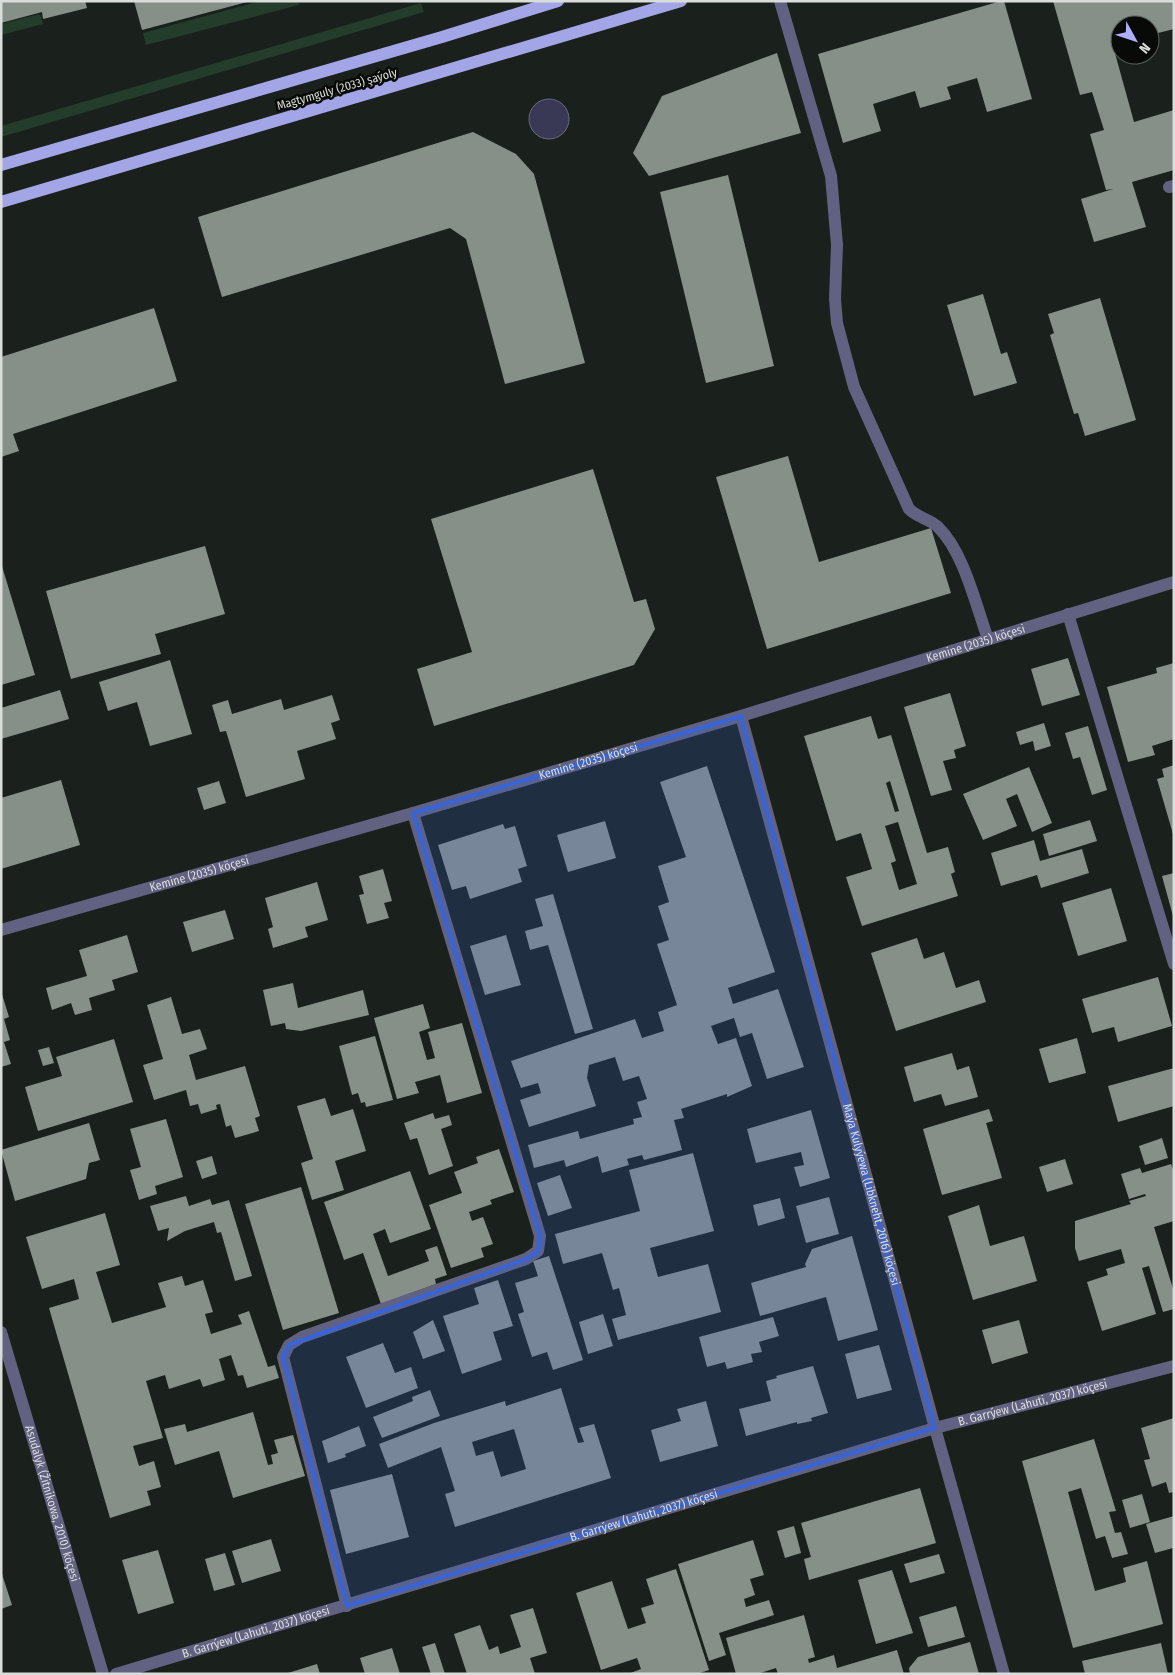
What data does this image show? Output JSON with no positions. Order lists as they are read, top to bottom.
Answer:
{
  "streets": {
    "main road": ["Magtymguly (2033) şaýoly"],
    "street": [
      "Kemine (2035) köçesi",
      "Maýa Kulyýewa (Libkneht, 2016) köçesi",
      "B. Garrýew (Lahuti, 2037) köçesi",
      "Asudalyk (Žitnikowa, 2010) köçesi"
    ]
  },
  "crossings": [
    ["Kemine (2035) köçesi", "Maýa Kulyýewa (Libkneht, 2016) köçesi"],
    ["Maýa Kulyýewa (Libkneht, 2016) köçesi", "B. Garrýew (Lahuti, 2037) köçesi"]
  ],
  "north": "bottom right"
}
